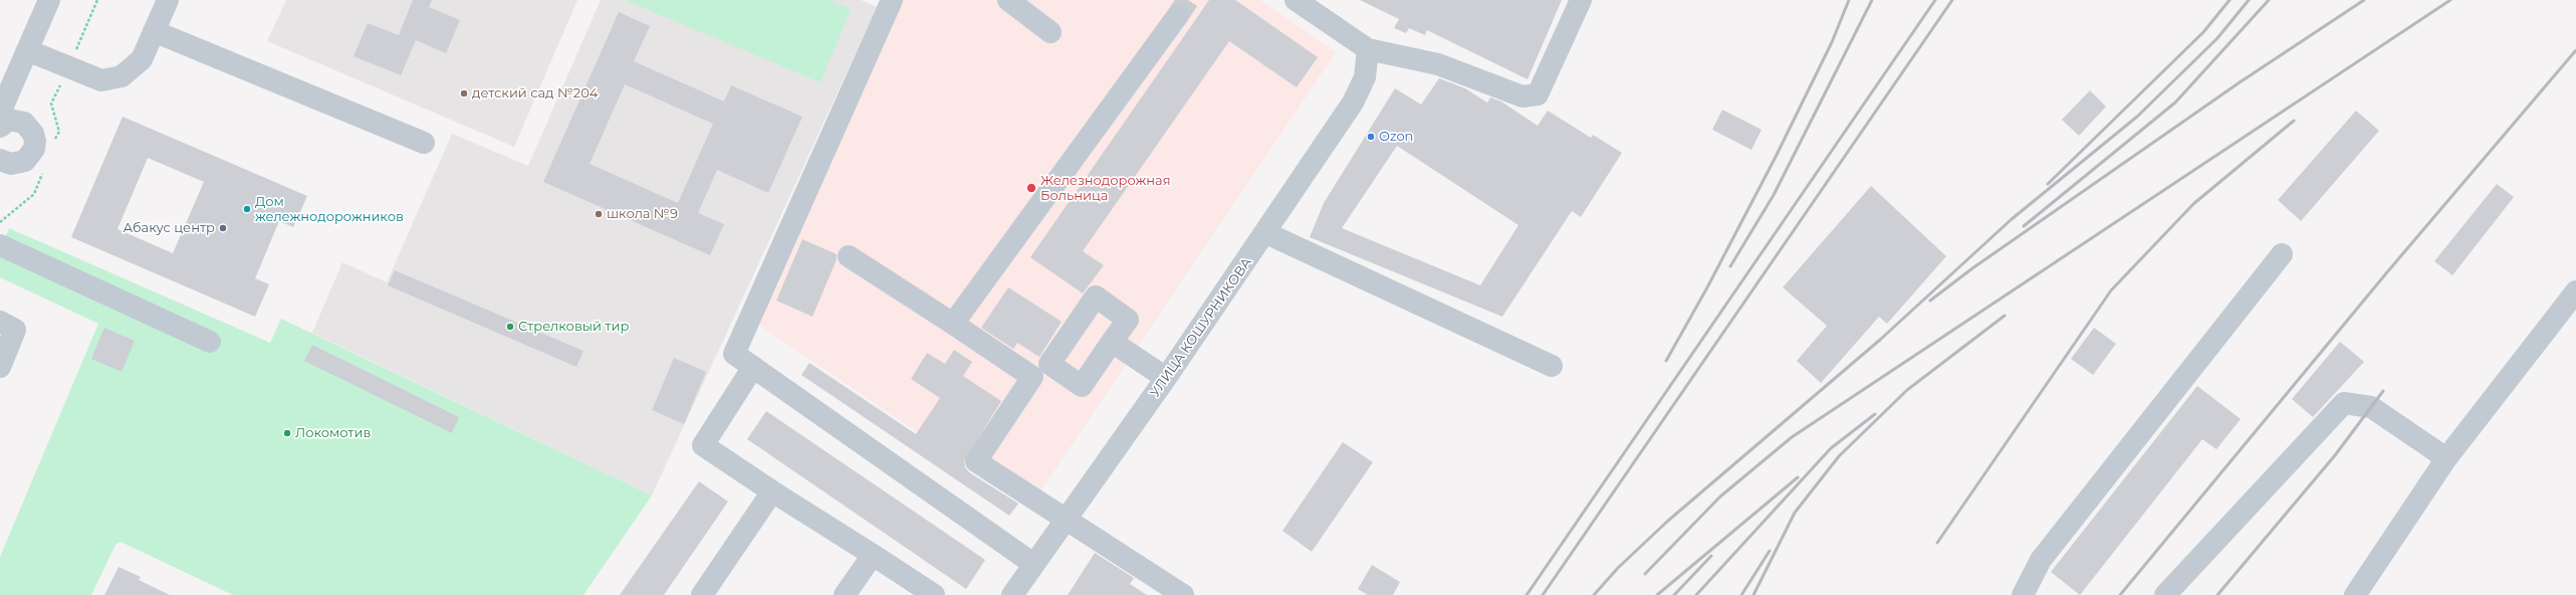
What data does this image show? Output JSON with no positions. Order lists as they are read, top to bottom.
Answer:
{
  "streets": {
    "street": ["УЛИЦА КОШУРНИКОВА"]
  },
  "places": [
    "детский сад №204",
    "Ozon",
    "Железнодорожная Больница",
    "Дом жележнодорожников",
    "школа №9",
    "Абакус центр",
    "Стрелковый тир",
    "Локомотив"
  ]
}
